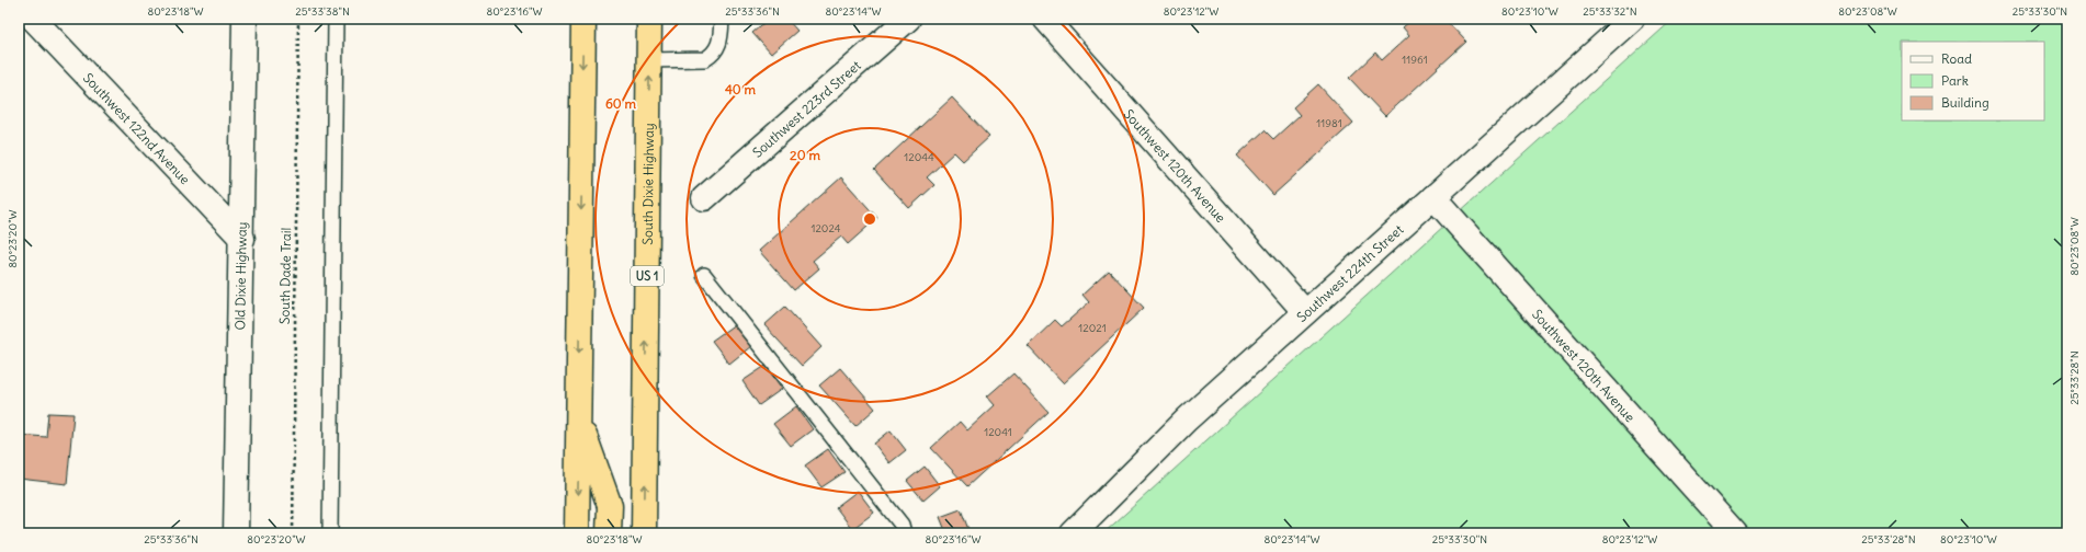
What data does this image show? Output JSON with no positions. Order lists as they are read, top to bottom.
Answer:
{
  "streets": {
    "highway": ["South Dixie Highway", "US 1"],
    "street": [
      "Southwest 223rd Street",
      "Southwest 122nd Avenue",
      "Southwest 120th Avenue",
      "Southwest 224th Street",
      "Old Dixie Highway"
    ],
    "path": ["South Dade Trail"]
  },
  "crossings": [
    ["Southwest 122nd Avenue", "Old Dixie Highway"],
    ["Southwest 120th Avenue", "Southwest 224th Street"]
  ],
  "house_numbers": [
    "11961",
    "11981",
    "12044",
    "12024",
    "12021",
    "12041"
  ],
  "legend": ["Road", "Park", "Building"],
  "coordinates": [
    "80°23'18\"W",
    "25°33'38\"N",
    "80°23'16\"W",
    "25°33'36\"N",
    "80°23'14\"W",
    "80°23'12\"W",
    "80°23'10\"W",
    "25°33'32\"N",
    "80°23'08\"W",
    "25°33'30\"N",
    "80°23'20\"W",
    "25°33'28\"N"
  ],
  "rings": ["40 m", "60 m", "20 m"]
}
